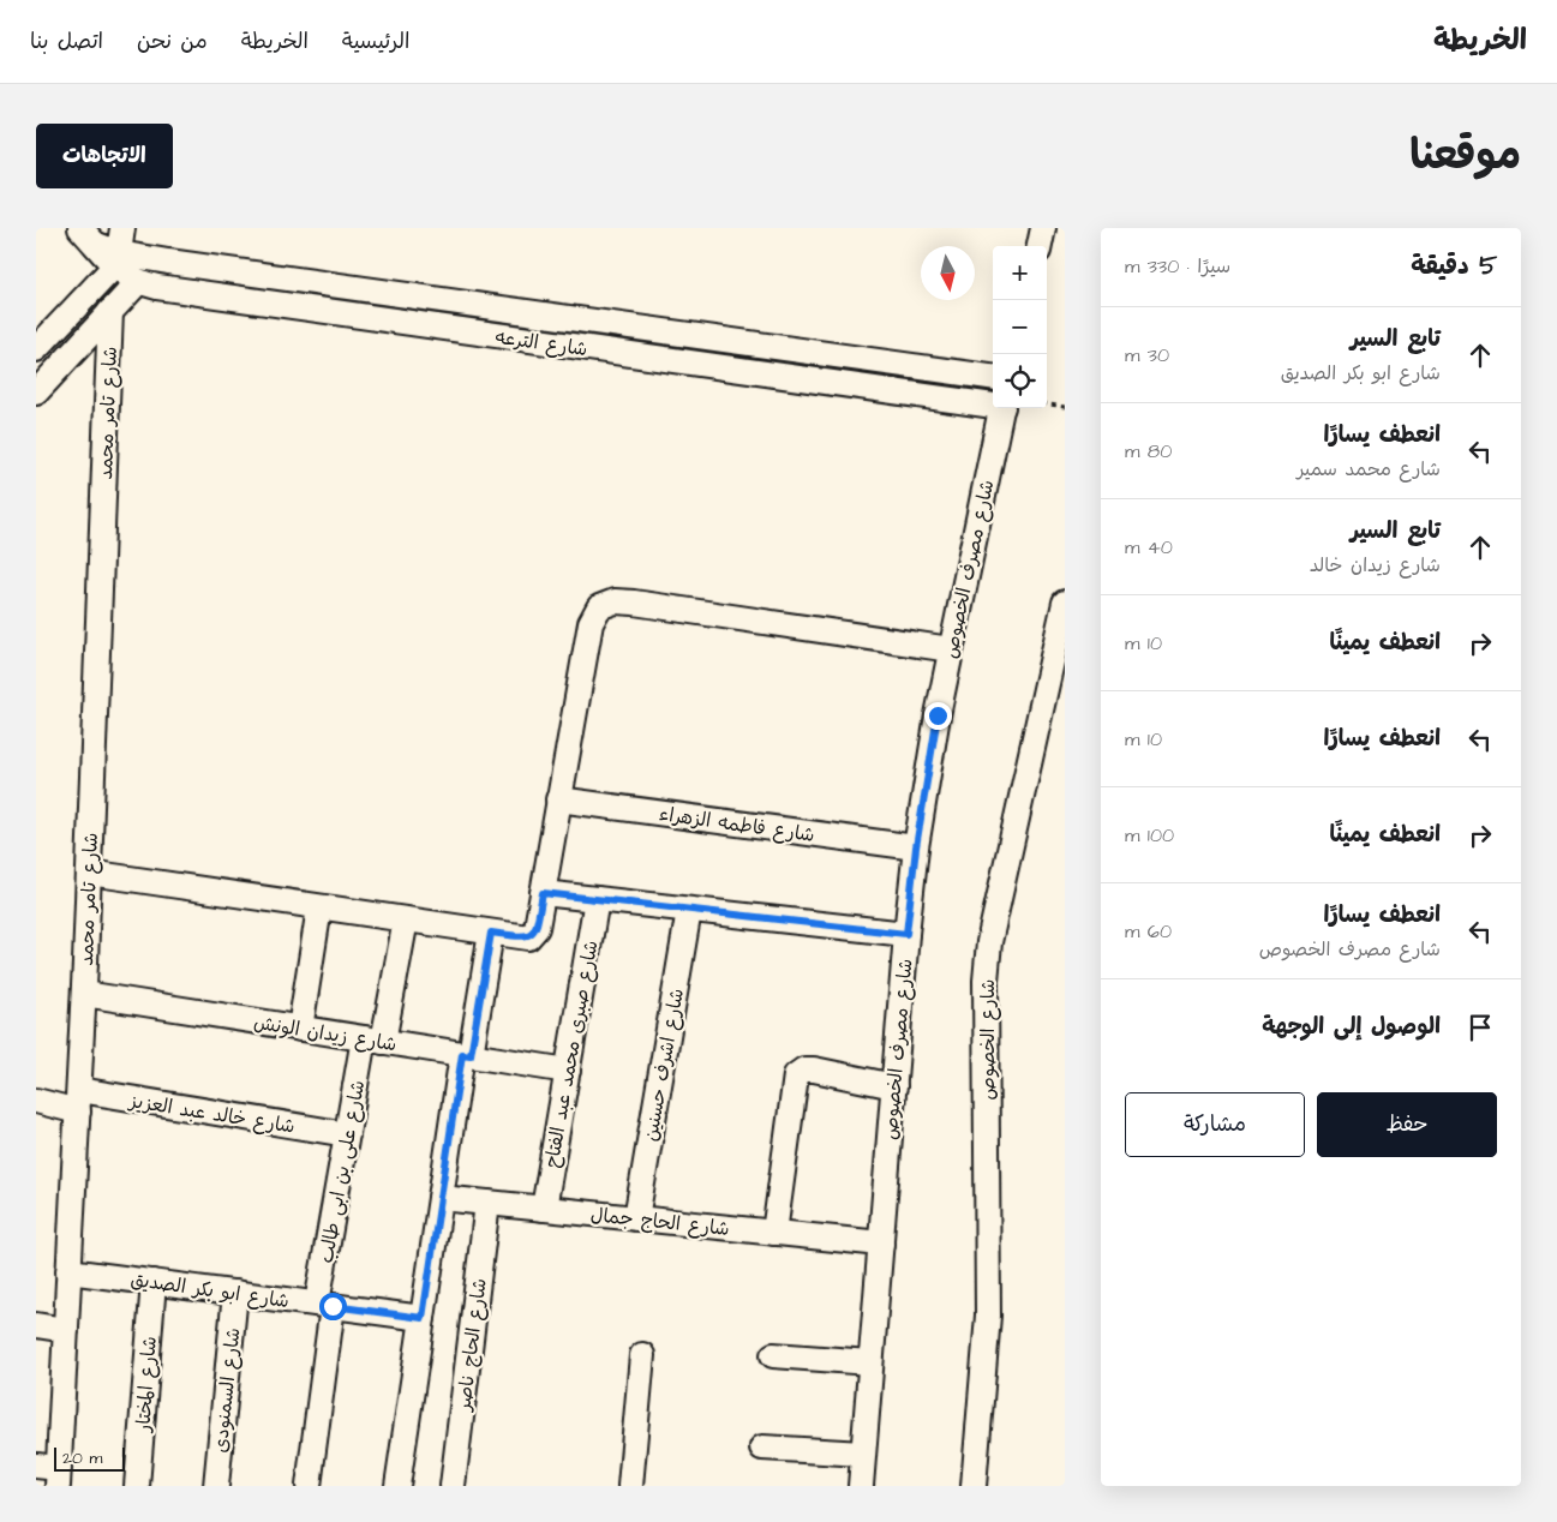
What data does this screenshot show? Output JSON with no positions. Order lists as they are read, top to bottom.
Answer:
{
  "streets": {
    "street": [
      "شارع الترعه",
      "شارع تامر محمد",
      "شارع مصرف الخصوص",
      "شارع فاطمه الزهراء",
      "شارع زيدان الونش",
      "شارع الخصوص",
      "شارع صبرى محمد عبد الفتاح",
      "شارع اشرف حسنين",
      "شارع خالد عبد العزيز",
      "شارع على بن ابى طالب",
      "شارع الحاج جمال",
      "شارع ابو بكر الصديق",
      "شارع الحاج ناصر",
      "شارع المختار",
      "شارع السمنودى"
    ]
  },
  "crossings": [
    ["شارع تامر محمد", "شارع زيدان الونش"],
    ["شارع تامر محمد", "شارع خالد عبد العزيز"],
    ["شارع تامر محمد", "شارع ابو بكر الصديق"],
    ["شارع مصرف الخصوص", "شارع فاطمه الزهراء"],
    ["شارع مصرف الخصوص", "شارع الحاج جمال"],
    ["شارع زيدان الونش", "شارع صبرى محمد عبد الفتاح"],
    ["شارع زيدان الونش", "شارع على بن ابى طالب"],
    ["شارع صبرى محمد عبد الفتاح", "شارع الحاج جمال"],
    ["شارع اشرف حسنين", "شارع الحاج جمال"],
    ["شارع خالد عبد العزيز", "شارع على بن ابى طالب"],
    ["شارع على بن ابى طالب", "شارع ابو بكر الصديق"],
    ["شارع الحاج جمال", "شارع الحاج ناصر"],
    ["شارع ابو بكر الصديق", "شارع المختار"],
    ["شارع ابو بكر الصديق", "شارع السمنودى"]
  ],
  "scale_bar": "20 m",
  "north": "bottom",
  "page": {
    "header": "الخريطة",
    "nav": [
      "الرئيسية",
      "الخريطة",
      "من نحن",
      "اتصل بنا"
    ],
    "title": "موقعنا",
    "buttons": [
      "الاتجاهات",
      ["حفظ", "مشاركة"]
    ],
    "heading": ["5 دقيقة", "سيرًا · 330 m"],
    "map_buttons": ["+", "−"],
    "list": [
      ["تابع السير", "شارع ابو بكر الصديق", "30 m"],
      ["انعطف يسارًا", "شارع محمد سمير", "80 m"],
      ["تابع السير", "شارع زيدان خالد", "40 m"],
      ["انعطف يمينًا", "10 m"],
      ["انعطف يسارًا", "10 m"],
      ["انعطف يمينًا", "100 m"],
      ["انعطف يسارًا", "شارع مصرف الخصوص", "60 m"],
      "الوصول إلى الوجهة"
    ],
    "scale": "20 m"
  }
}
